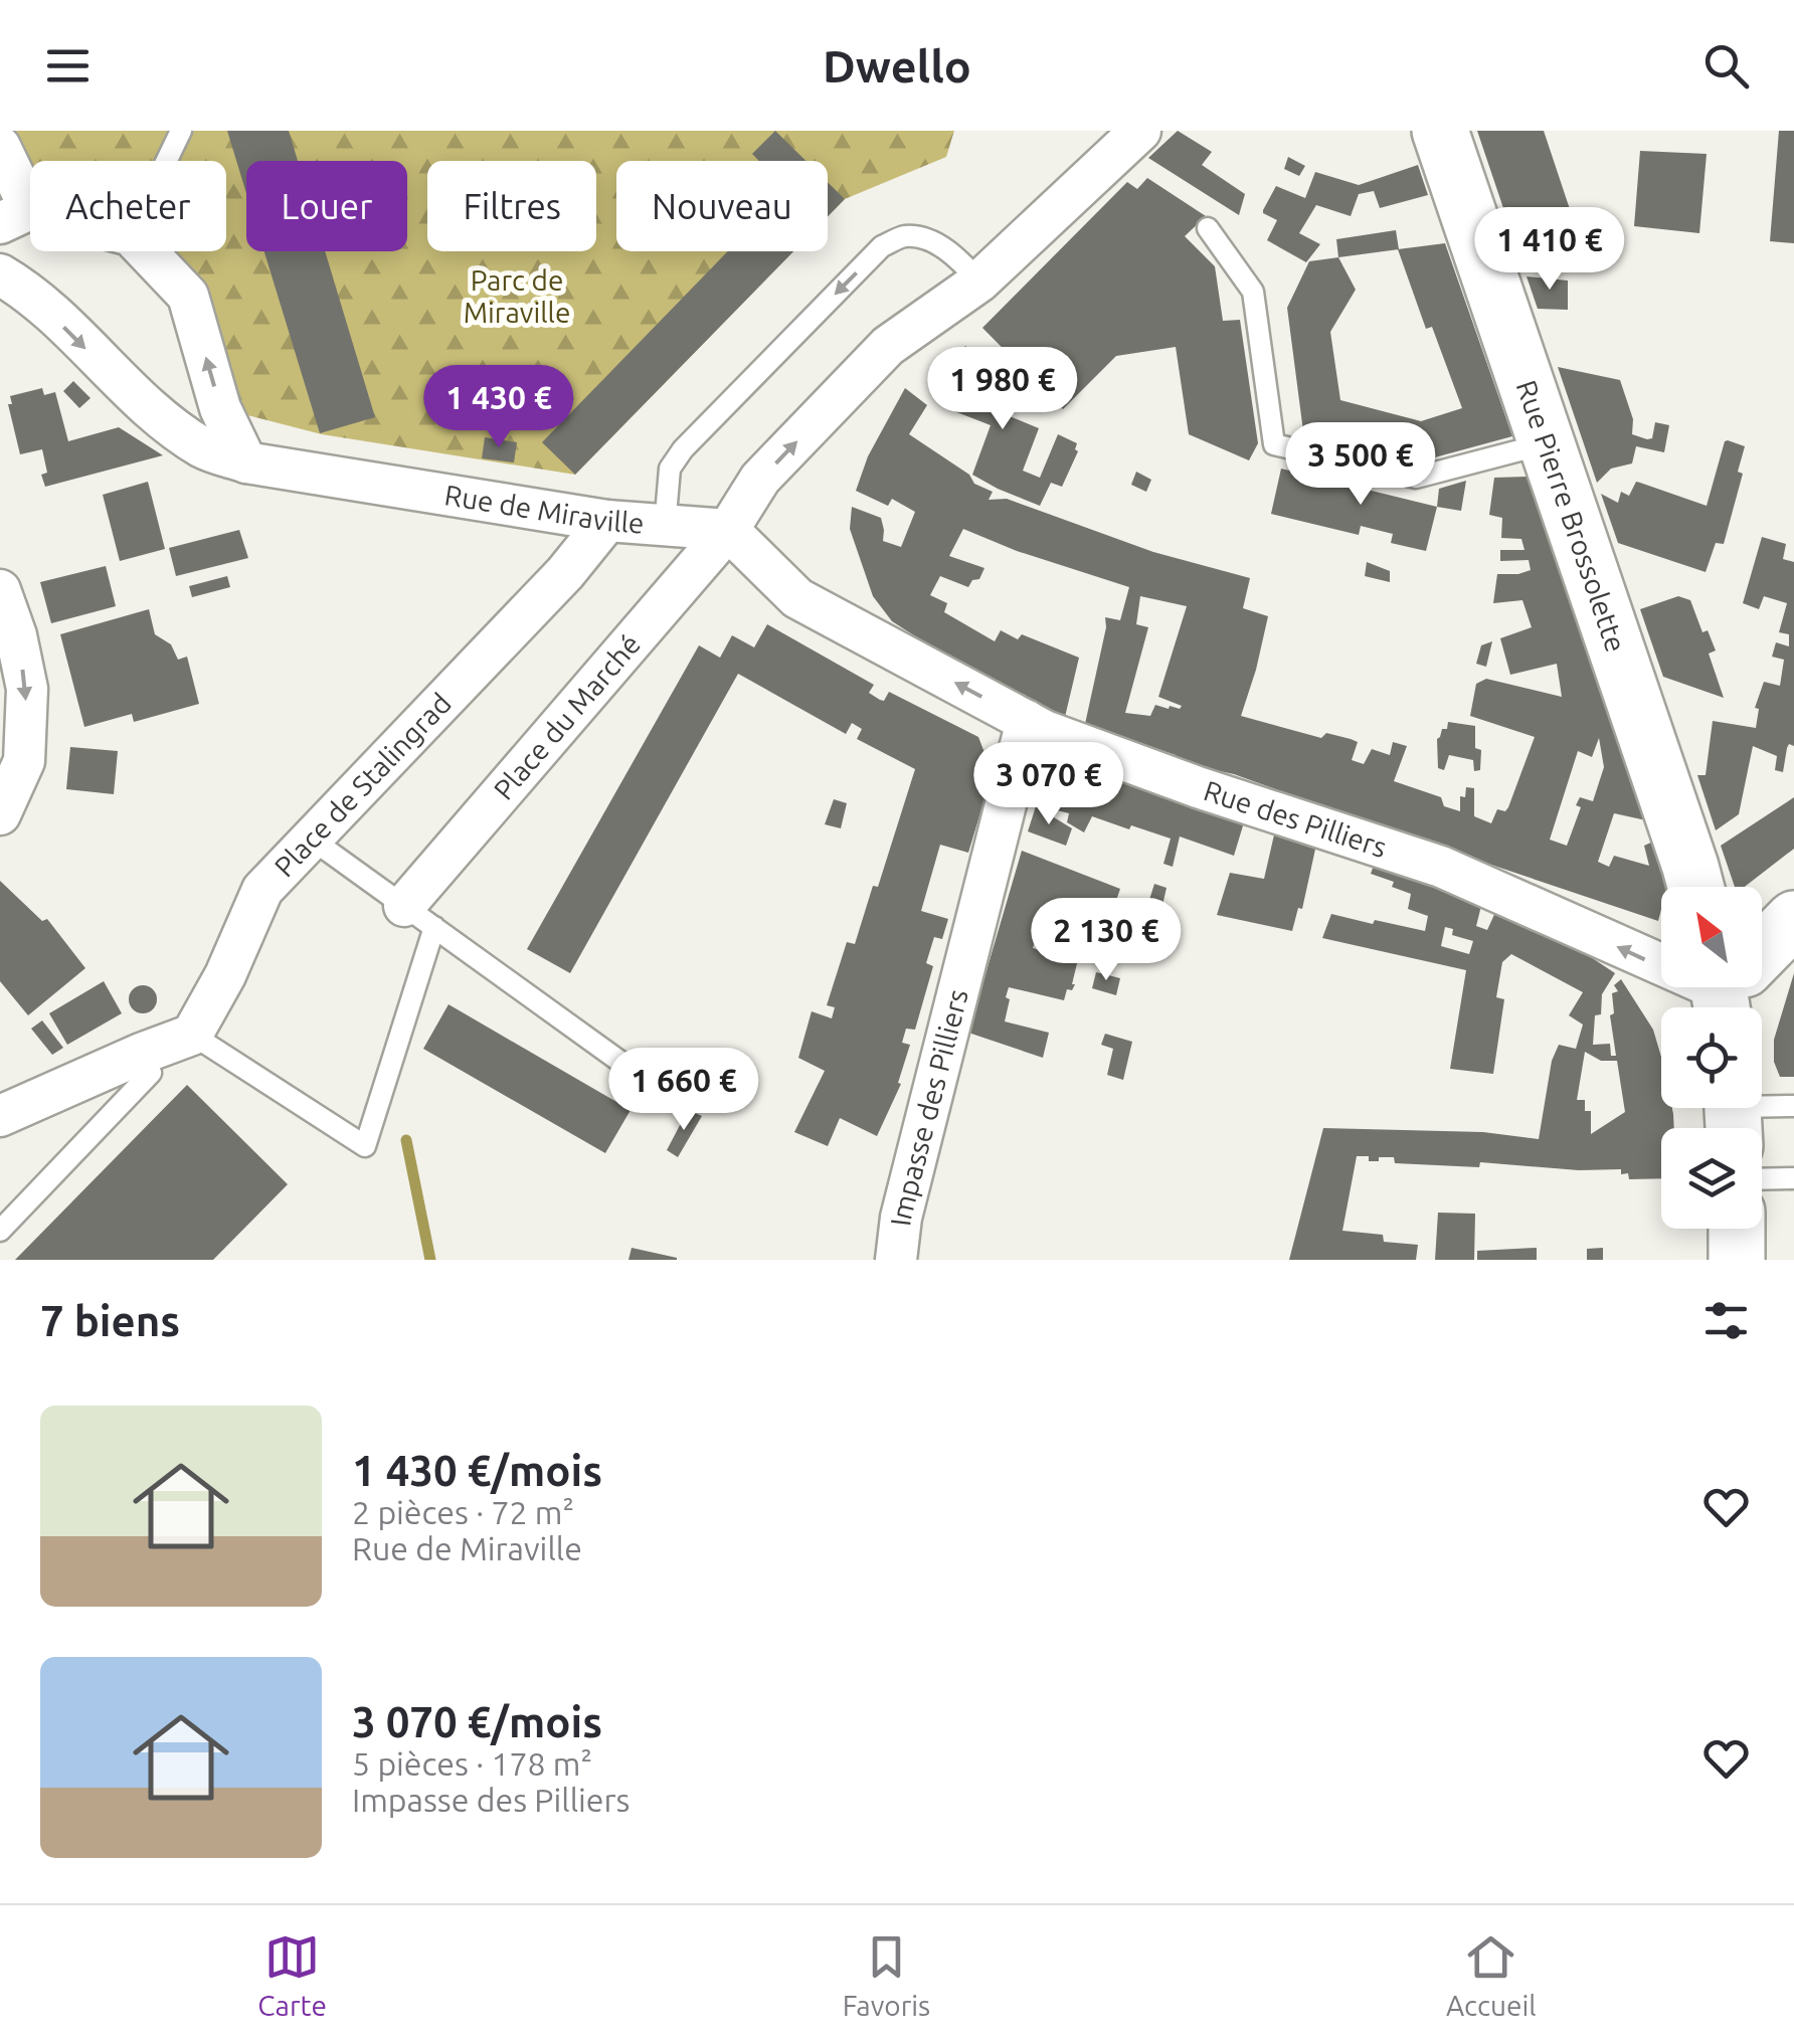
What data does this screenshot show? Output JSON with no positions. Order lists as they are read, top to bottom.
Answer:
{
  "streets": {
    "main road": ["Rue Pierre Brossolette"],
    "street": [
      "Rue de Miraville",
      "Place du Marché",
      "Place de Stalingrad",
      "Rue des Pilliers",
      "Impasse des Pilliers"
    ]
  },
  "crossings": [
    ["Rue de Miraville", "Place de Stalingrad"],
    ["Place du Marché", "Rue des Pilliers"],
    ["Rue des Pilliers", "Impasse des Pilliers"]
  ],
  "one_way": ["Rue de Miraville", "Rue des Pilliers"],
  "parks": ["Parc de Miraville"],
  "north": "top left",
  "page": {
    "header": "Dwello",
    "chip": [
      "Acheter",
      "Louer",
      "Filtres",
      "Nouveau"
    ],
    "price": [
      "1 410 €",
      "1 980 €",
      "1 430 €",
      "3 500 €",
      "3 070 €",
      "2 130 €",
      "1 660 €"
    ],
    "heading": "7 biens",
    "list": [
      {
        "name": "1 430 €/mois",
        "note": "2 pièces · 72 m² · Rue de Miraville"
      },
      {
        "name": "3 070 €/mois",
        "note": "5 pièces · 178 m² · Impasse des Pilliers"
      }
    ],
    "tabs": ["Carte", "Favoris", "Accueil"]
  }
}
